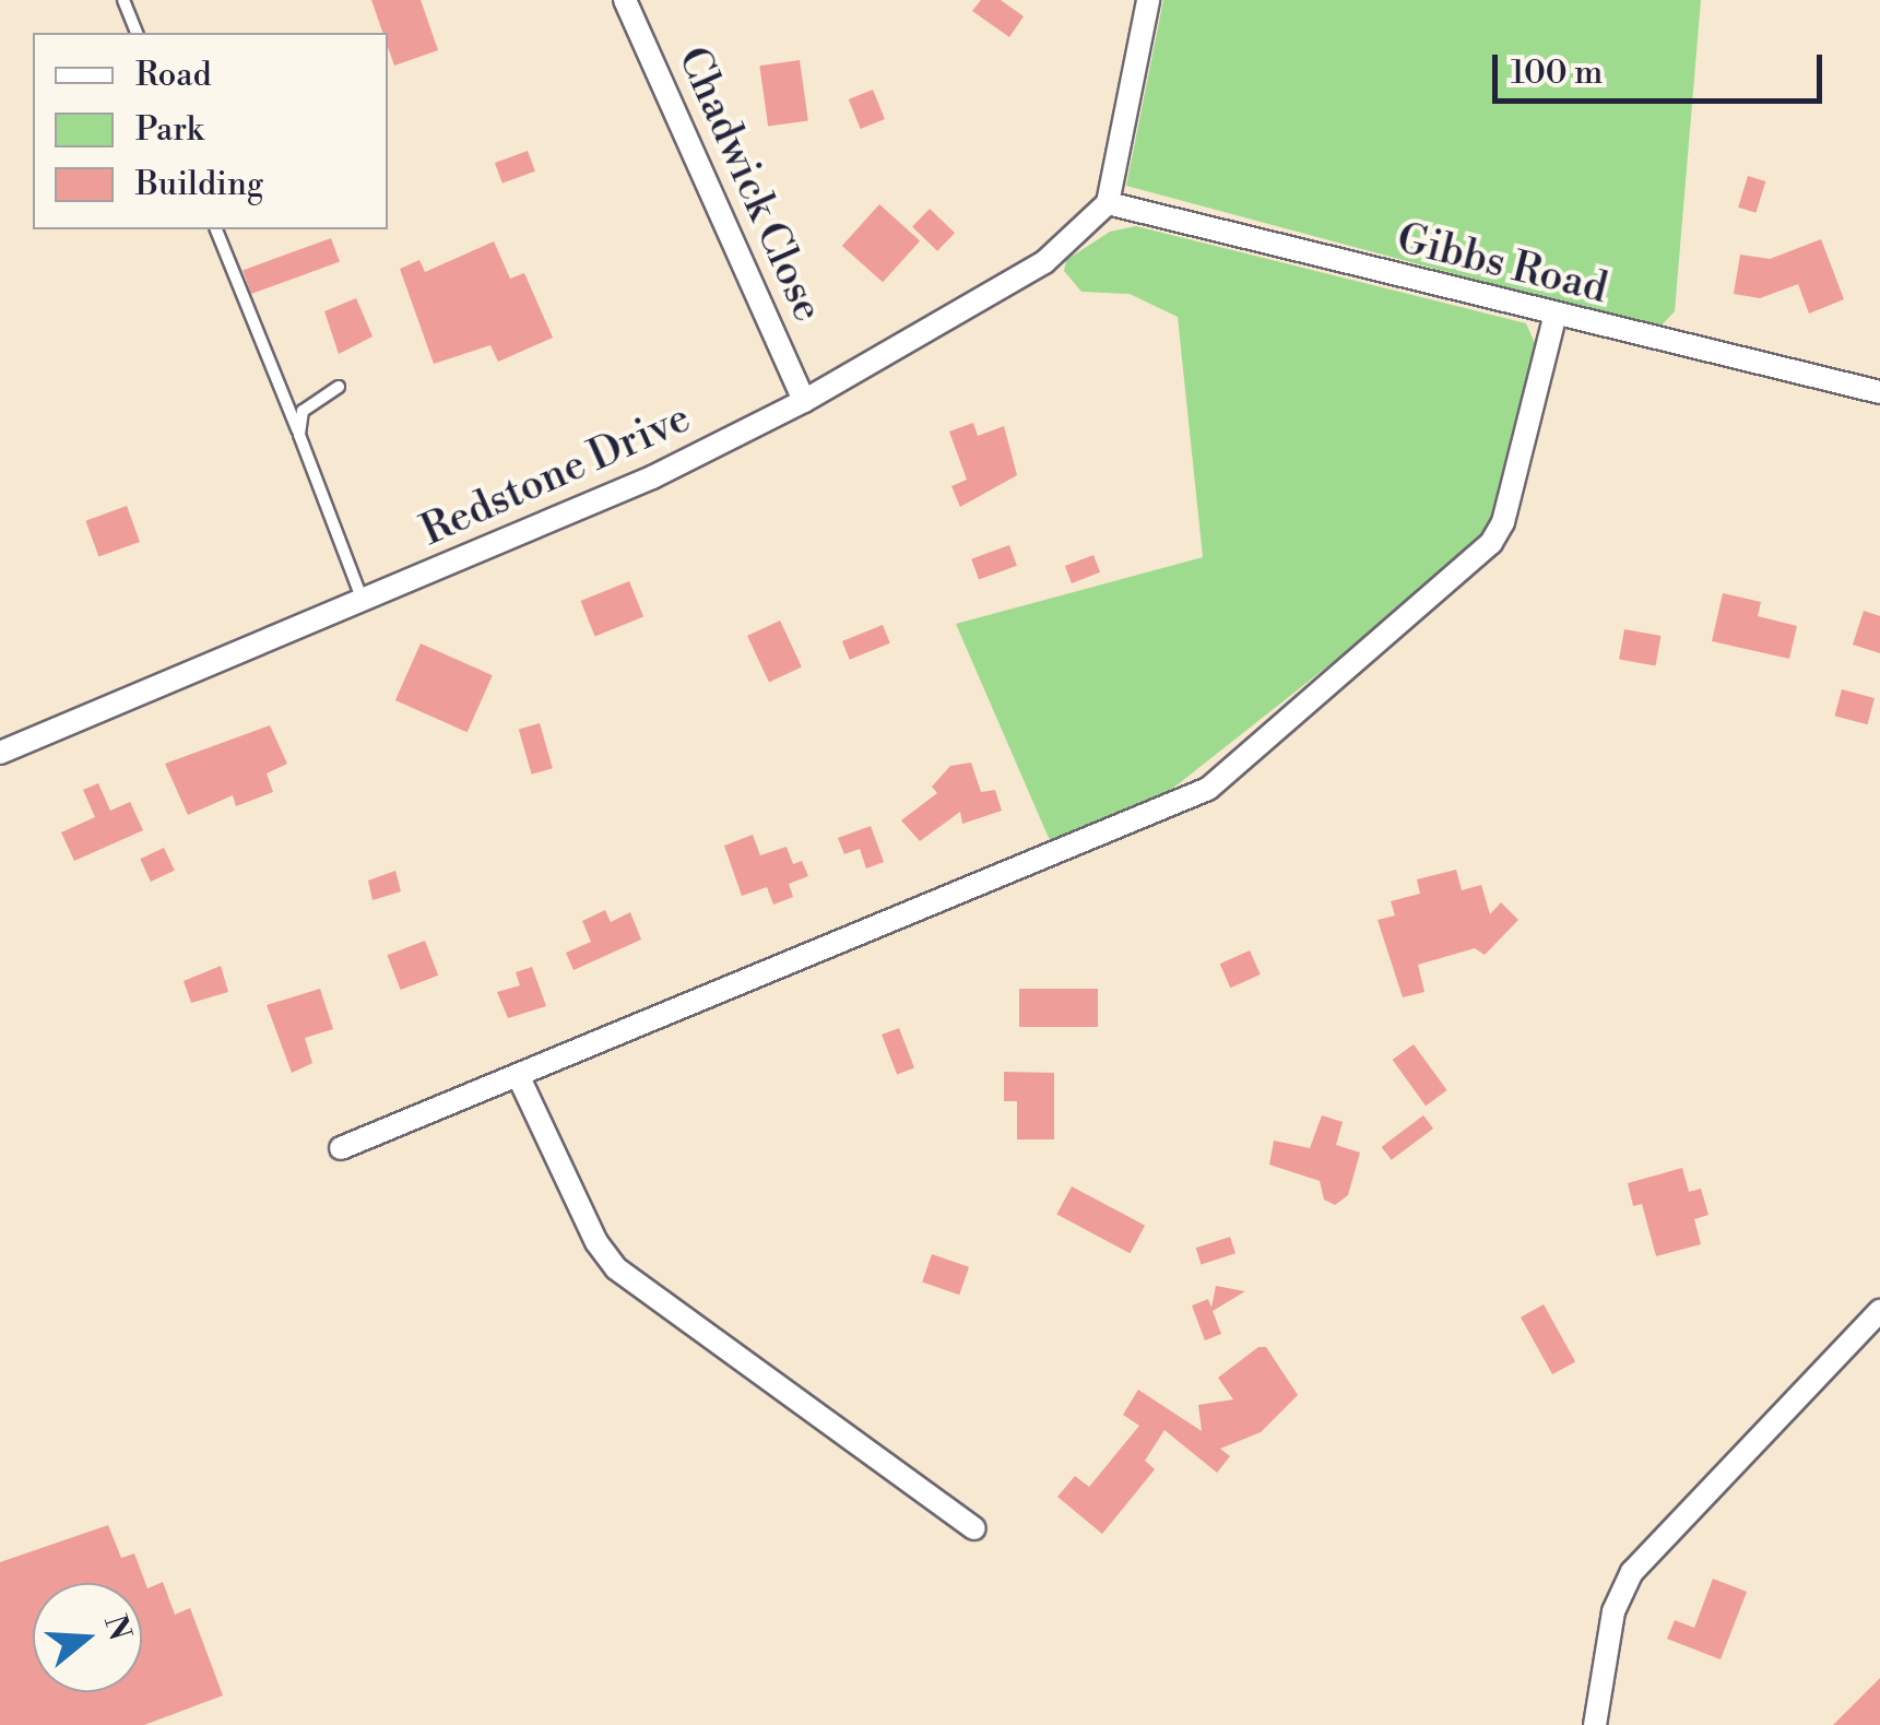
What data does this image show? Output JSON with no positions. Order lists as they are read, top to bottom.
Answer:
{
  "streets": {
    "street": ["Chadwick Close", "Gibbs Road", "Redstone Drive"]
  },
  "crossings": [
    ["Chadwick Close", "Redstone Drive"],
    ["Gibbs Road", "Redstone Drive"]
  ],
  "legend": ["Road", "Park", "Building"],
  "scale_bar": "100 m",
  "north": "right"
}
